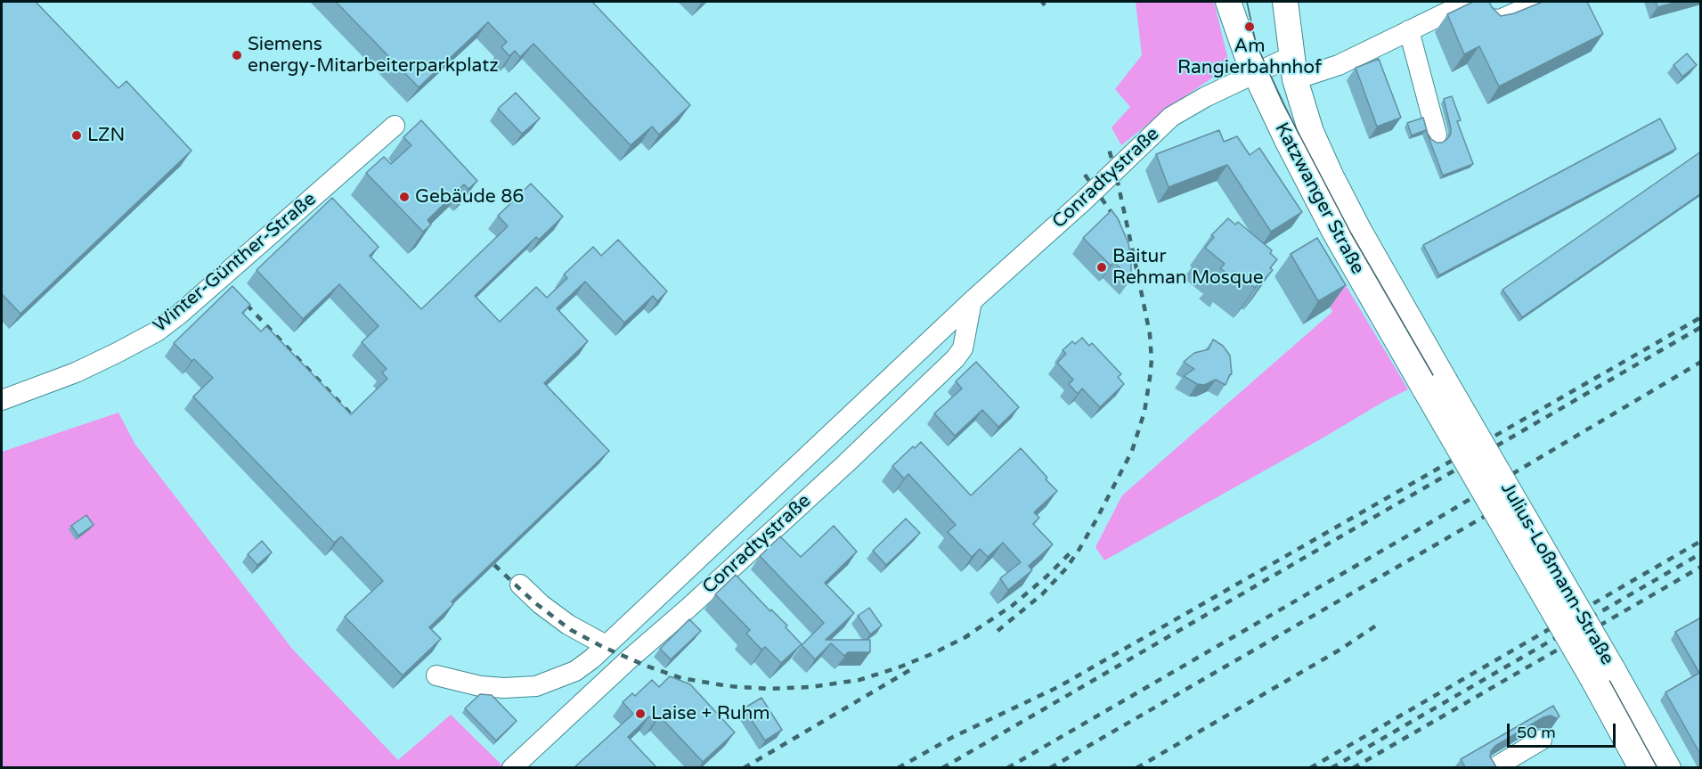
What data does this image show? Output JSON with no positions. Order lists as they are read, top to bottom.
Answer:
{
  "streets": {
    "main road": ["Katzwanger Straße", "Julius-Loßmann-Straße"],
    "street": ["Conradtystraße", "Winter-Günther-Straße"]
  },
  "crossings": [
    ["Conradtystraße", "Katzwanger Straße"],
    ["Katzwanger Straße", "Julius-Loßmann-Straße"]
  ],
  "places": [
    "Am Rangierbahnhof",
    "Siemens energy-Mitarbeiterparkplatz",
    "LZN",
    "Gebäude 86",
    "Baitur Rehman Mosque",
    "Laise + Ruhm"
  ],
  "scale_bar": "50 m"
}
